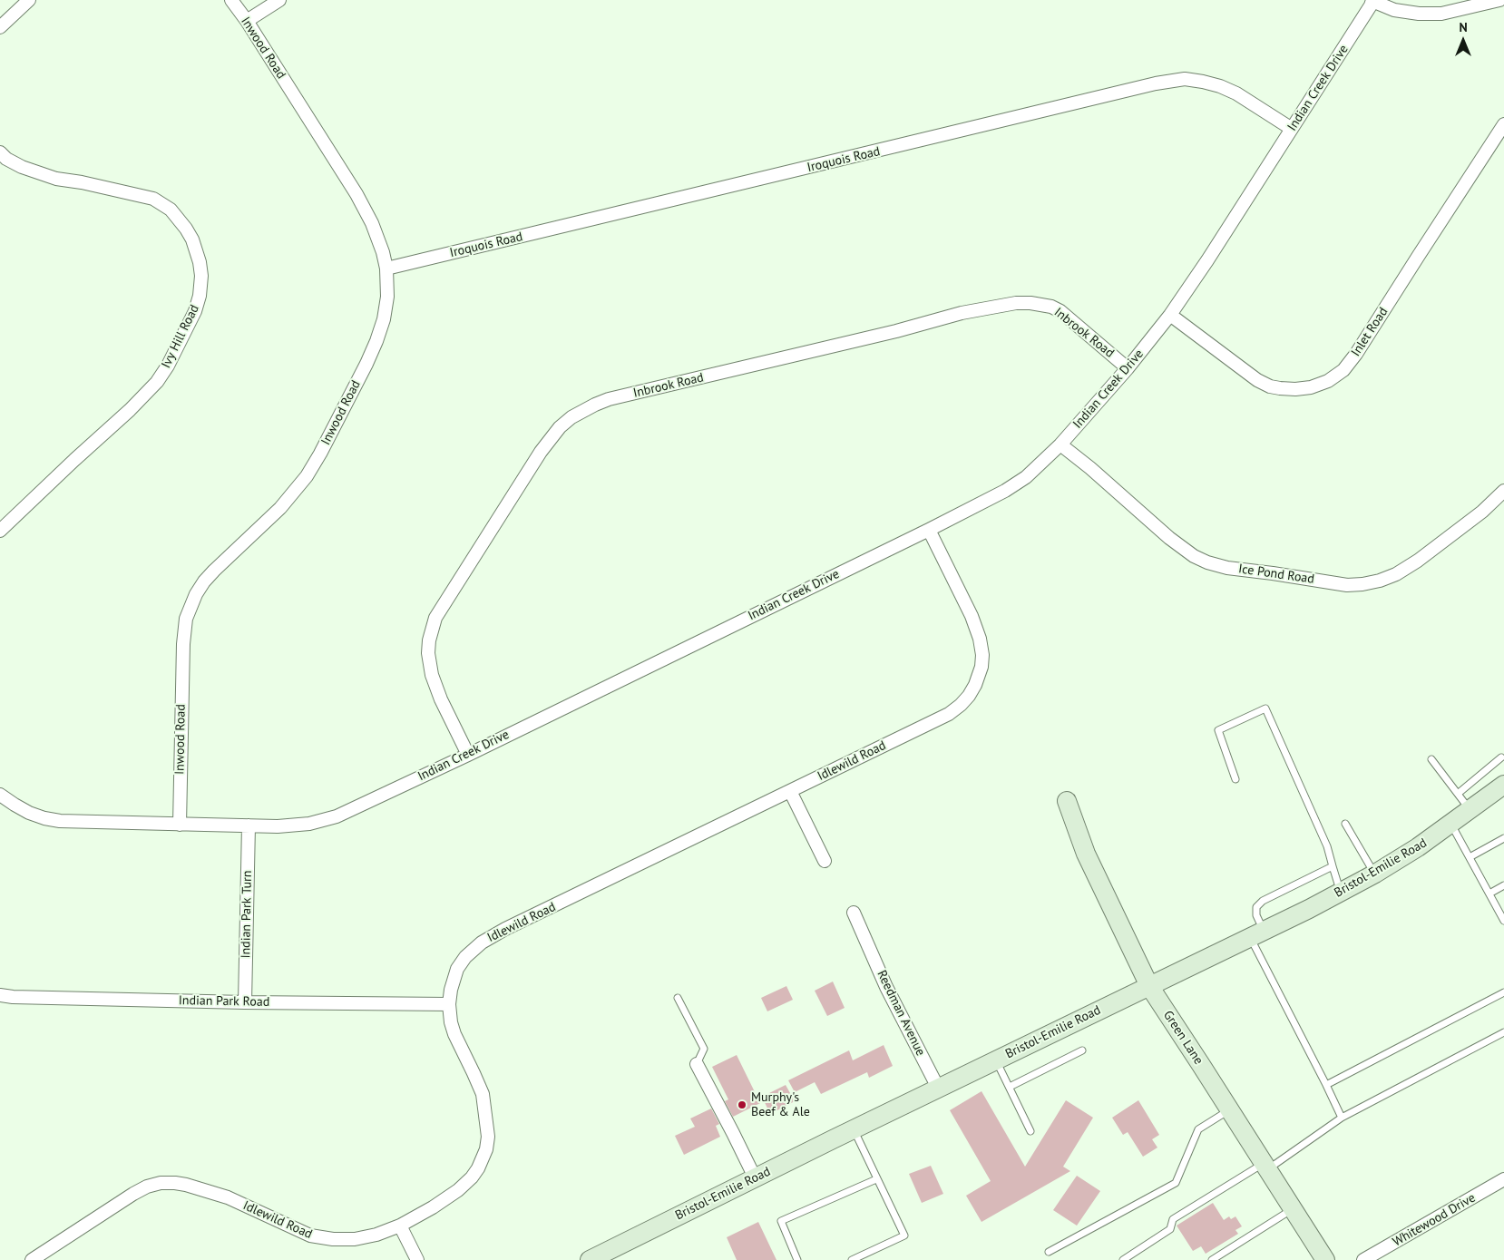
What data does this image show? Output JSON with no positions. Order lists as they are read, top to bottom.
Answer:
{
  "streets": {
    "street": [
      "Inwood Road",
      "Indian Creek Drive",
      "Iroquois Road",
      "Inlet Road",
      "Inbrook Road",
      "Ivy Hill Road",
      "Ice Pond Road",
      "Idlewild Road",
      "Bristol-Emilie Road",
      "Indian Park Turn",
      "Indian Park Road",
      "Reedman Avenue",
      "Green Lane",
      "Whitewood Drive"
    ]
  },
  "crossings": [
    ["Inwood Road", "Indian Creek Drive"],
    ["Inwood Road", "Iroquois Road"],
    ["Indian Creek Drive", "Iroquois Road"],
    ["Indian Creek Drive", "Inlet Road"],
    ["Indian Creek Drive", "Inbrook Road"],
    ["Indian Creek Drive", "Ice Pond Road"],
    ["Indian Creek Drive", "Idlewild Road"],
    ["Indian Creek Drive", "Indian Park Turn"],
    ["Idlewild Road", "Indian Park Road"],
    ["Bristol-Emilie Road", "Reedman Avenue"],
    ["Bristol-Emilie Road", "Green Lane"],
    ["Indian Park Turn", "Indian Park Road"]
  ],
  "places": ["Murphy's Beef & Ale"],
  "north": "top"
}
